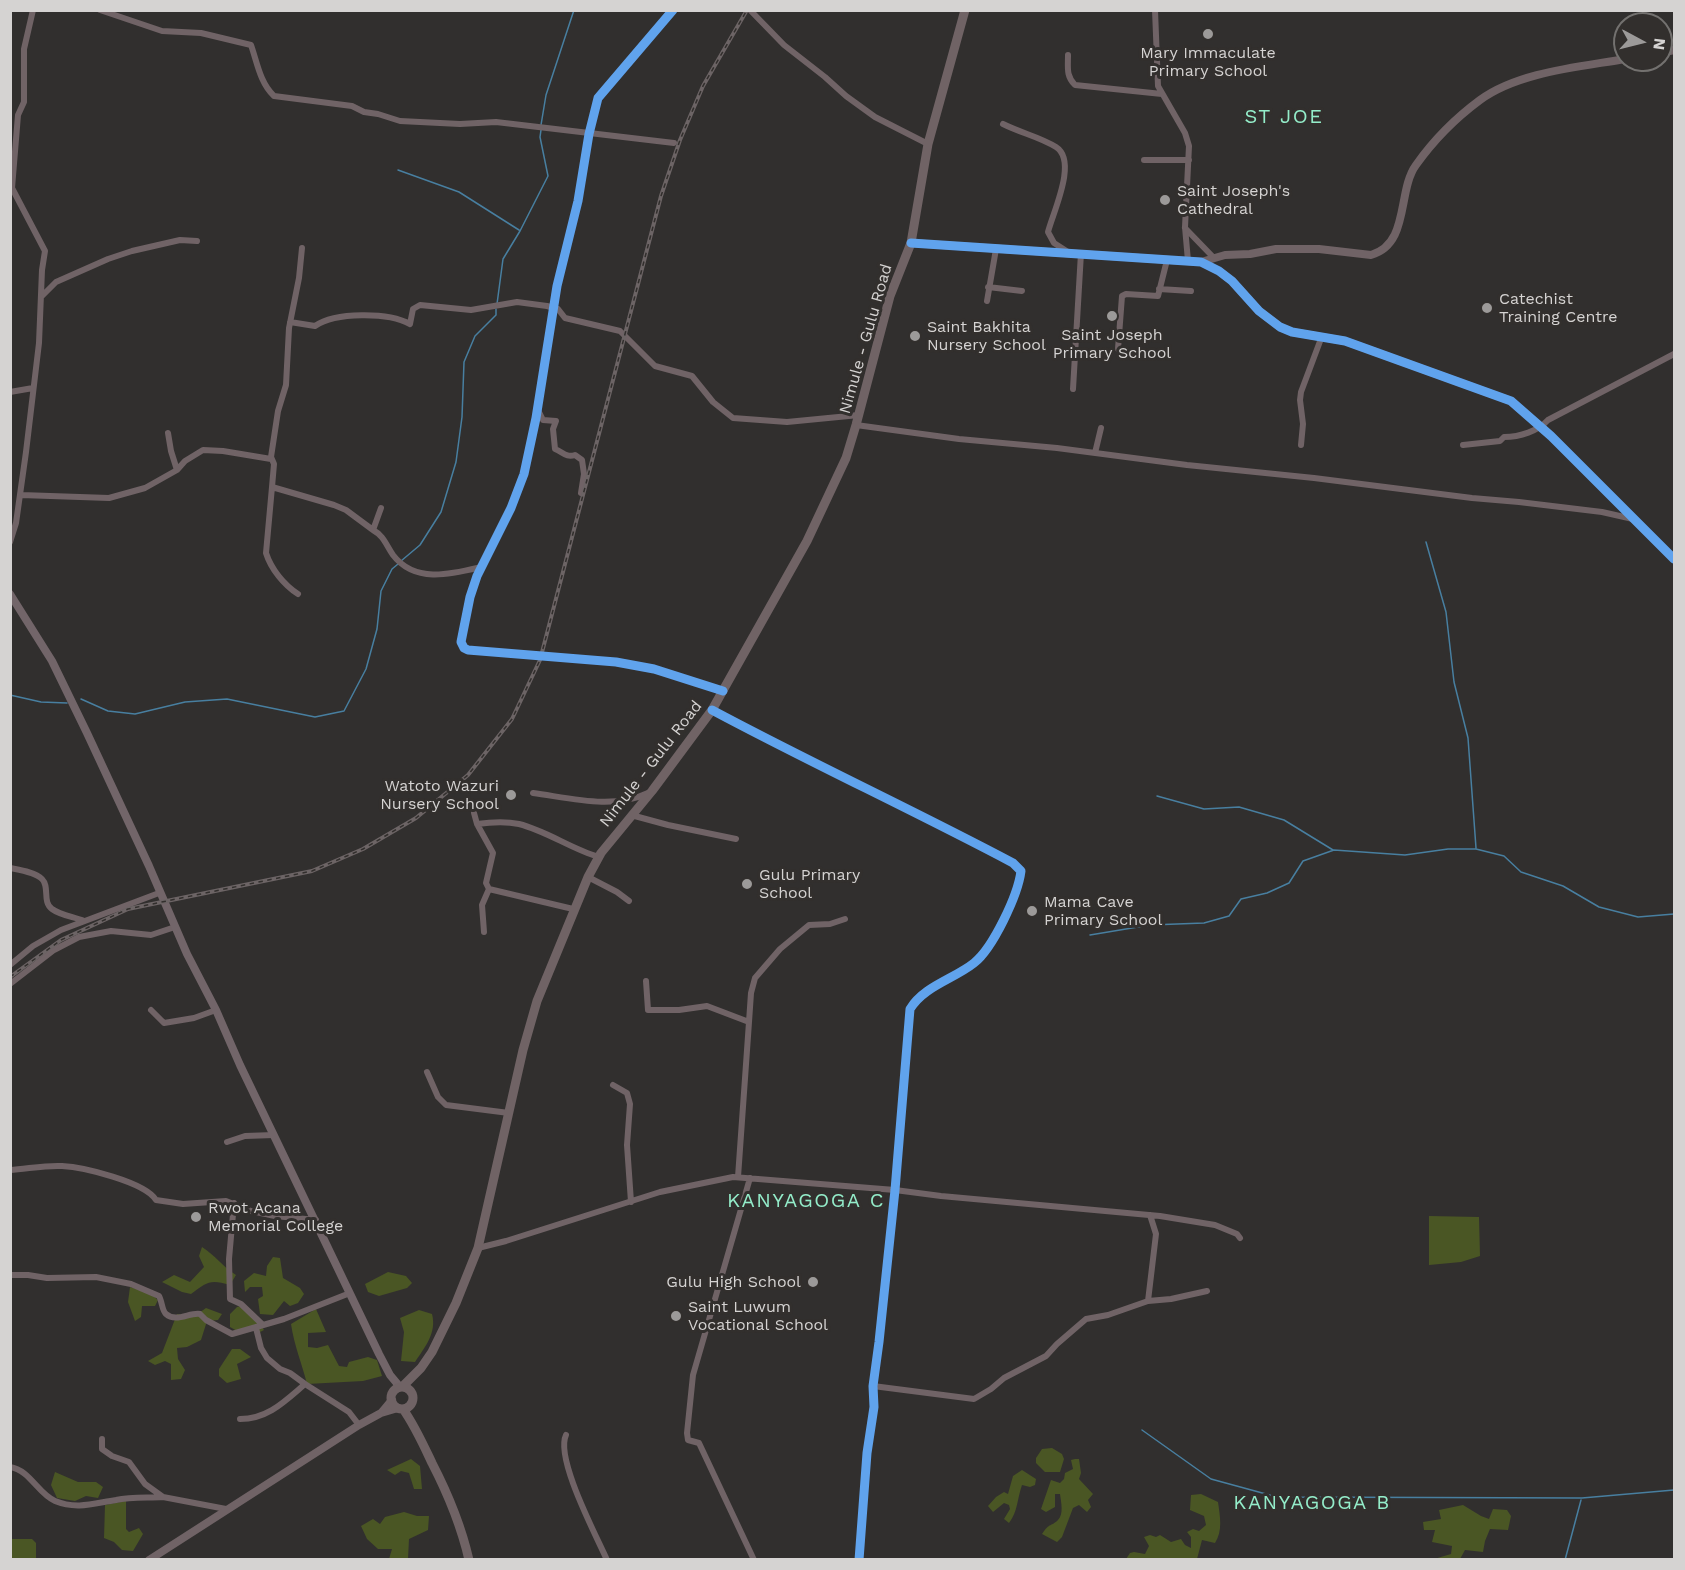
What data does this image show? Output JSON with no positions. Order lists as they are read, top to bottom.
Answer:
{
  "streets": {
    "main road": ["Nimule - Gulu Road"]
  },
  "districts": ["ST JOE", "KANYAGOGA C", "KANYAGOGA B"],
  "places": [
    "Mary Immaculate Primary School",
    "Saint Joseph's Cathedral",
    "Catechist Training Centre",
    "Saint Joseph Primary School",
    "Saint Bakhita Nursery School",
    "Watoto Wazuri Nursery School",
    "Gulu Primary School",
    "Mama Cave Primary School",
    "Rwot Acana Memorial College",
    "Gulu High School",
    "Saint Luwum Vocational School"
  ],
  "north": "right"
}
